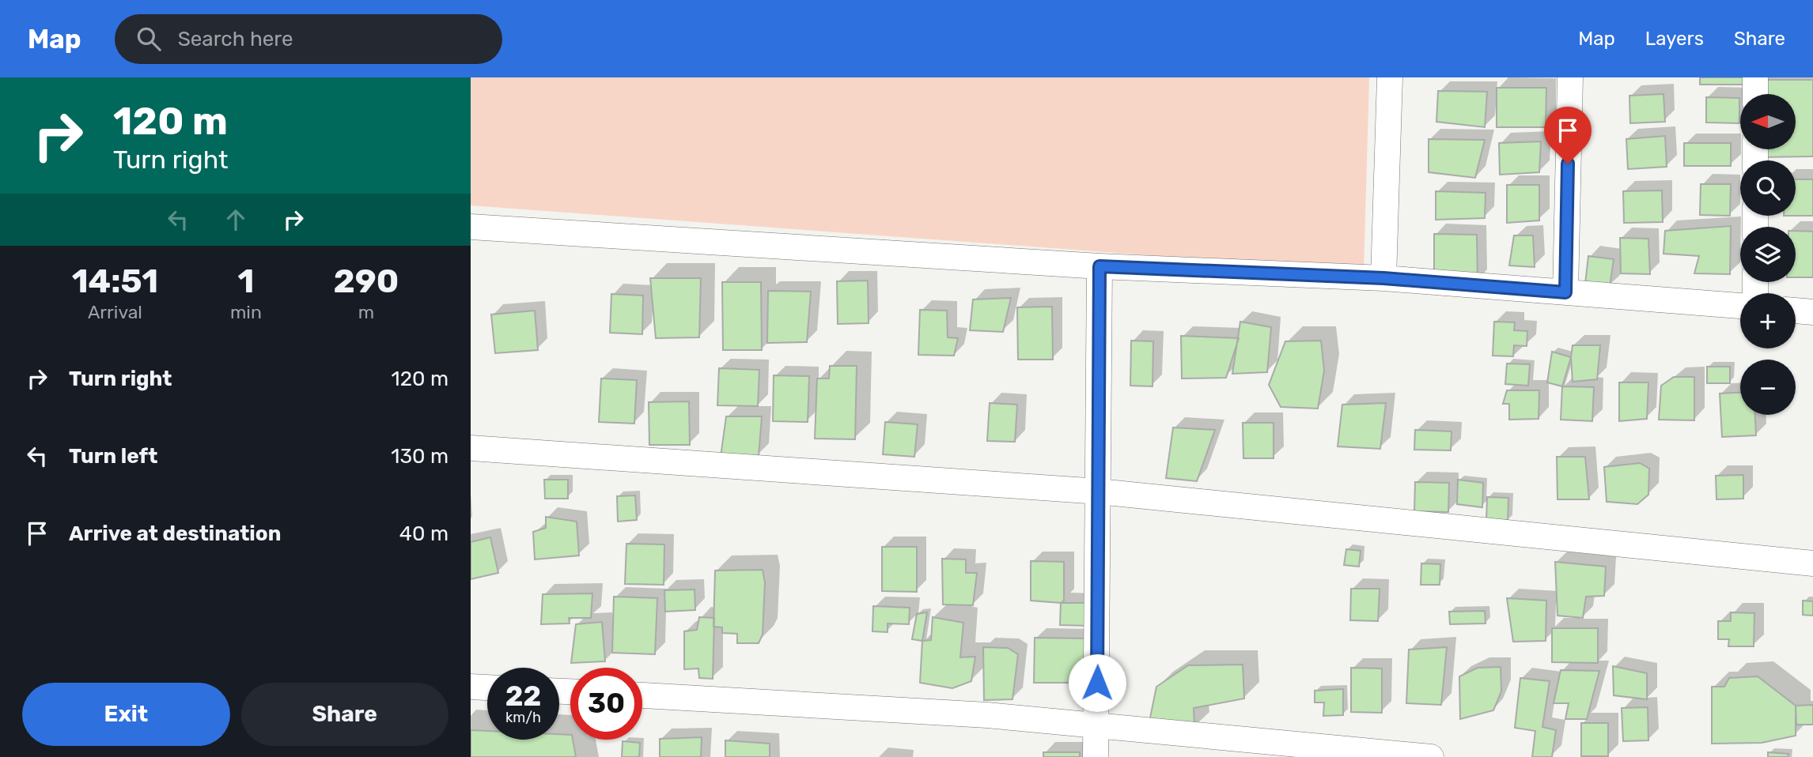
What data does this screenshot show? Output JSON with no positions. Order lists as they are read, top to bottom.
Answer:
{
  "north": "left",
  "page": {
    "header": "Map",
    "search": "Search here",
    "nav": ["Map", "Layers", "Share"],
    "turn": ["120 m", "Turn right"],
    "map_buttons": ["+", "−"],
    "eta": [
      "14:51",
      "Arrival",
      "1",
      "min",
      "290",
      "m"
    ],
    "list": [
      {
        "name": "Turn right",
        "value": "120 m"
      },
      {
        "name": "Turn left",
        "value": "130 m"
      },
      {
        "name": "Arrive at destination",
        "value": "40 m"
      }
    ],
    "speed": "22 km/h",
    "limit": "30",
    "buttons": ["Exit", "Share"]
  }
}
